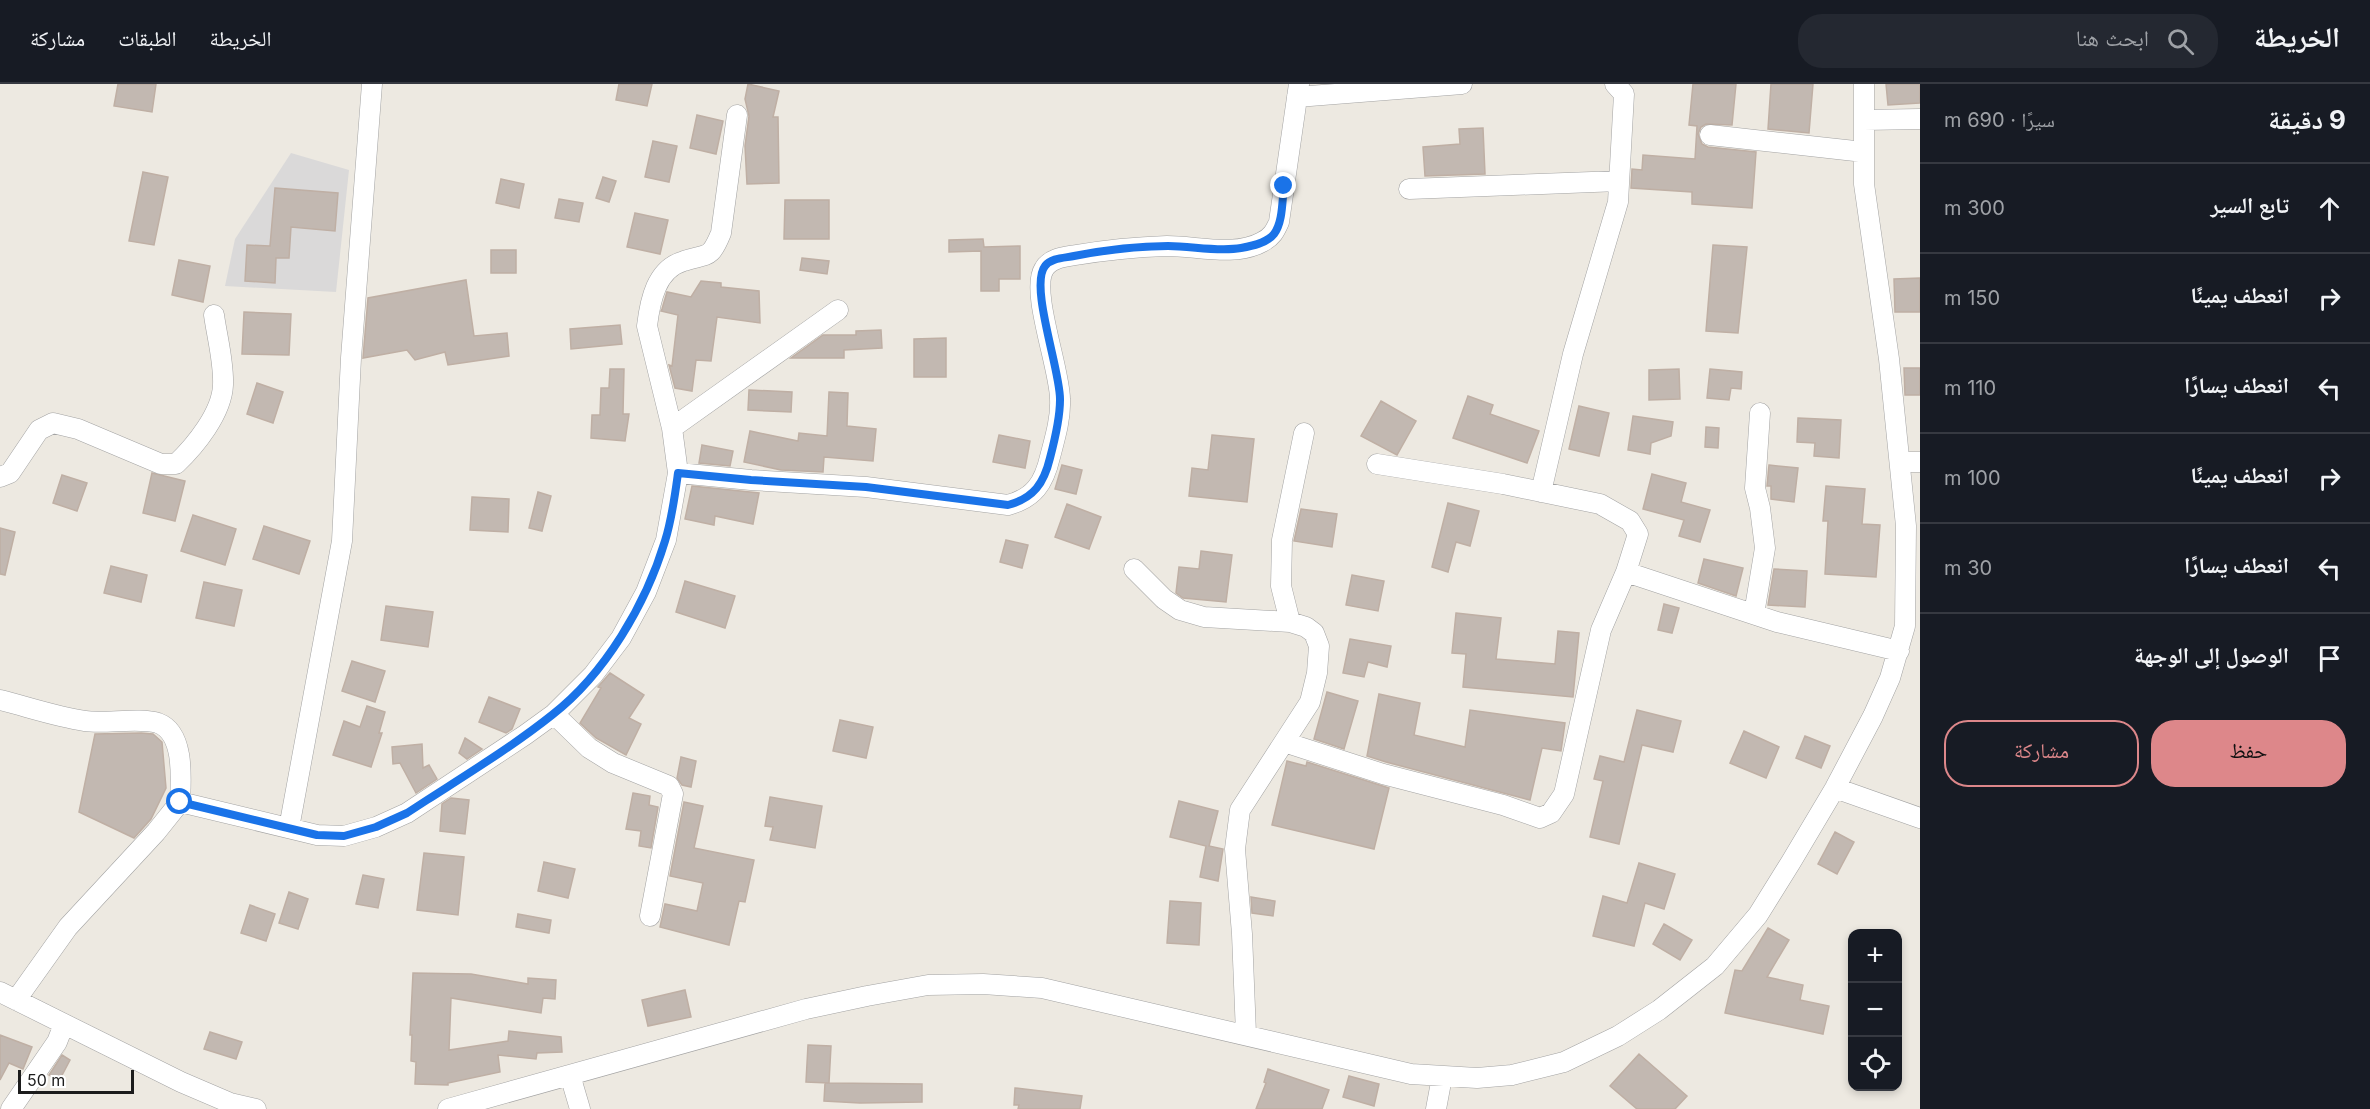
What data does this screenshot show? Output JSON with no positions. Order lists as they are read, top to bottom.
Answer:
{
  "scale_bar": "50 m",
  "page": {
    "header": "الخريطة",
    "search": "ابحث هنا",
    "nav": ["الخريطة", "الطبقات", "مشاركة"],
    "heading": ["9 دقيقة", "سيرًا · 690 m"],
    "list": [
      ["تابع السير", "300 m"],
      ["انعطف يمينًا", "150 m"],
      ["انعطف يسارًا", "110 m"],
      ["انعطف يمينًا", "100 m"],
      ["انعطف يسارًا", "30 m"],
      "الوصول إلى الوجهة"
    ],
    "buttons": ["حفظ", "مشاركة"],
    "map_buttons": ["+", "−"],
    "scale": "50 m"
  }
}
